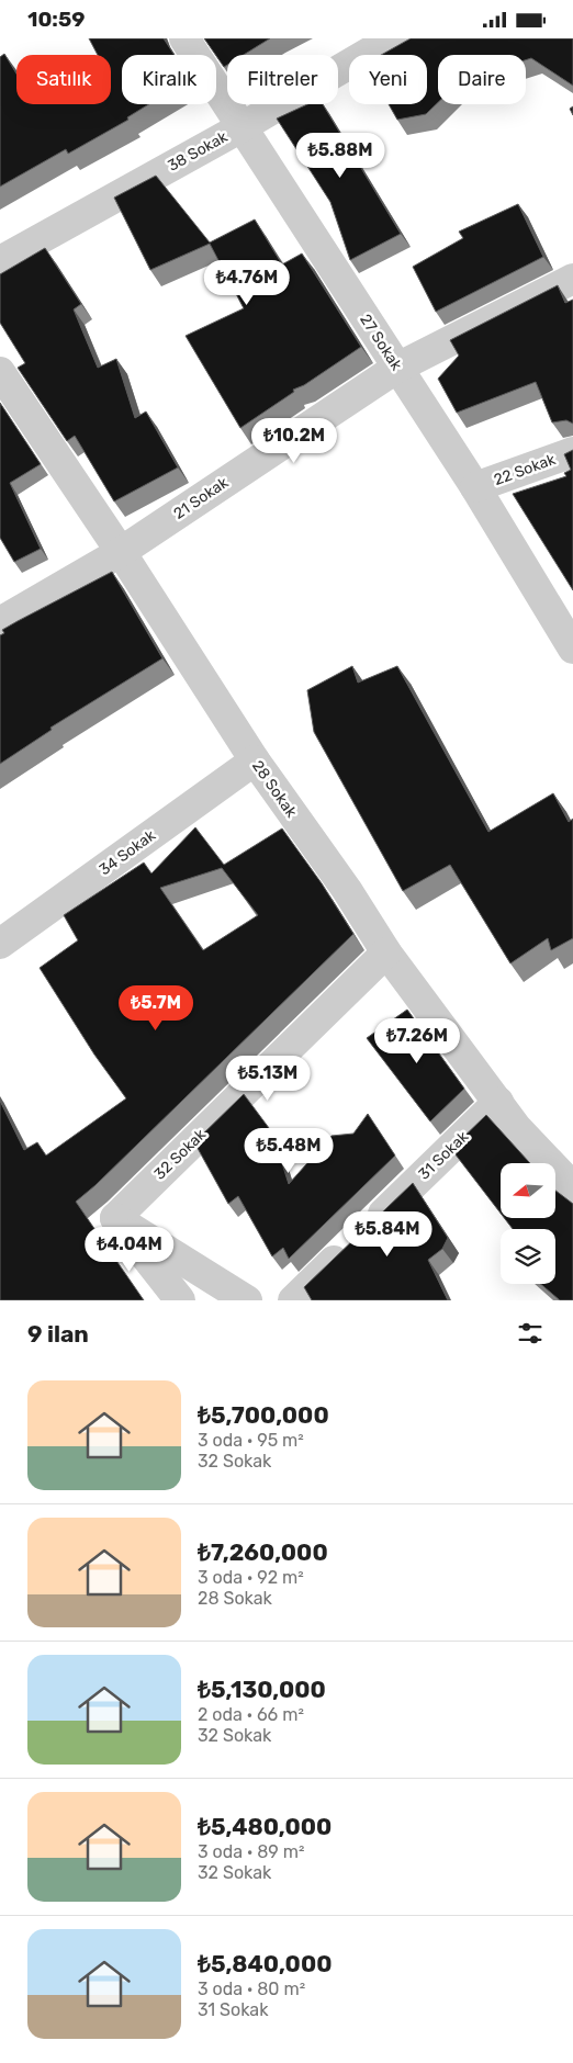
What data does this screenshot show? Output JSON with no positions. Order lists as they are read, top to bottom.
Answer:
{
  "streets": {
    "street": [
      "38 Sokak",
      "27 Sokak",
      "22 Sokak",
      "21 Sokak",
      "28 Sokak",
      "34 Sokak",
      "32 Sokak",
      "31 Sokak"
    ]
  },
  "crossings": [
    ["38 Sokak", "27 Sokak"],
    ["27 Sokak", "22 Sokak"],
    ["27 Sokak", "21 Sokak"],
    ["21 Sokak", "28 Sokak"],
    ["28 Sokak", "34 Sokak"],
    ["28 Sokak", "32 Sokak"],
    ["28 Sokak", "31 Sokak"]
  ],
  "north": "left",
  "page": {
    "status": "10:59",
    "chip": [
      "Satılık",
      "Kiralık",
      "Filtreler",
      "Yeni",
      "Daire"
    ],
    "price": [
      "₺5.88M",
      "₺4.76M",
      "₺10.2M",
      "₺5.7M",
      "₺7.26M",
      "₺5.13M",
      "₺5.48M",
      "₺5.84M",
      "₺4.04M"
    ],
    "heading": "9 ilan",
    "list": [
      {
        "name": "₺5,700,000",
        "note": "3 oda · 95 m² · 32 Sokak"
      },
      {
        "name": "₺7,260,000",
        "note": "3 oda · 92 m² · 28 Sokak"
      },
      {
        "name": "₺5,130,000",
        "note": "2 oda · 66 m² · 32 Sokak"
      },
      {
        "name": "₺5,480,000",
        "note": "3 oda · 89 m² · 32 Sokak"
      },
      {
        "name": "₺5,840,000",
        "note": "3 oda · 80 m² · 31 Sokak"
      }
    ]
  }
}
